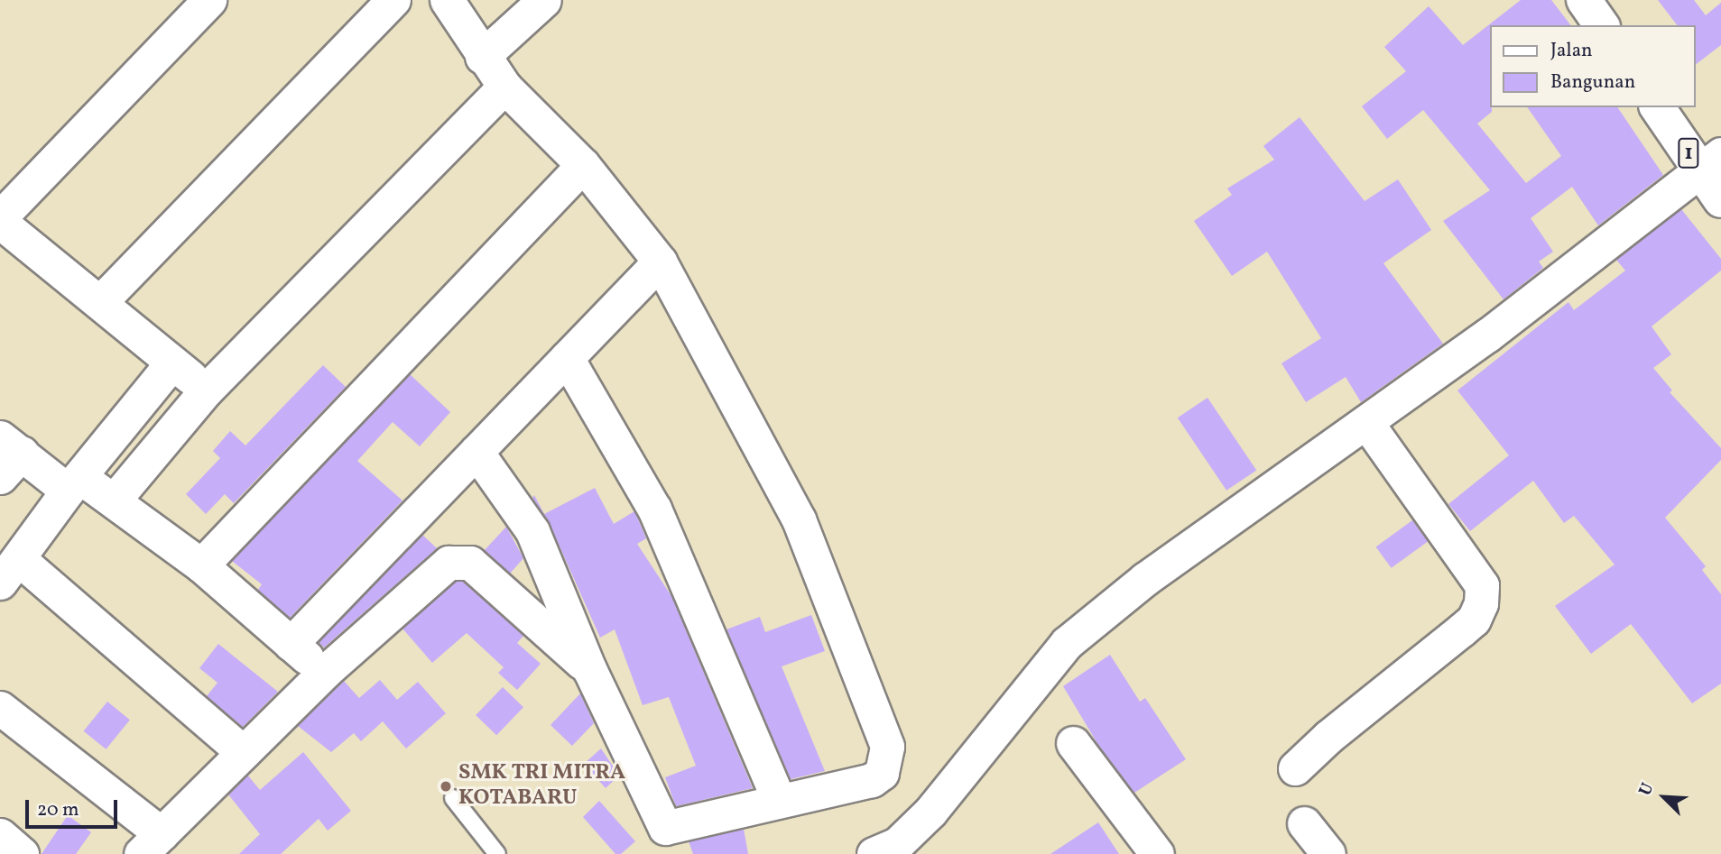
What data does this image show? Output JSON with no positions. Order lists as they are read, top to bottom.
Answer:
{
  "streets": {
    "highway": ["1"]
  },
  "places": ["SMK TRI MITRA KOTABARU"],
  "legend": ["Jalan", "Bangunan"],
  "scale_bar": "20 m",
  "north": "top left"
}
